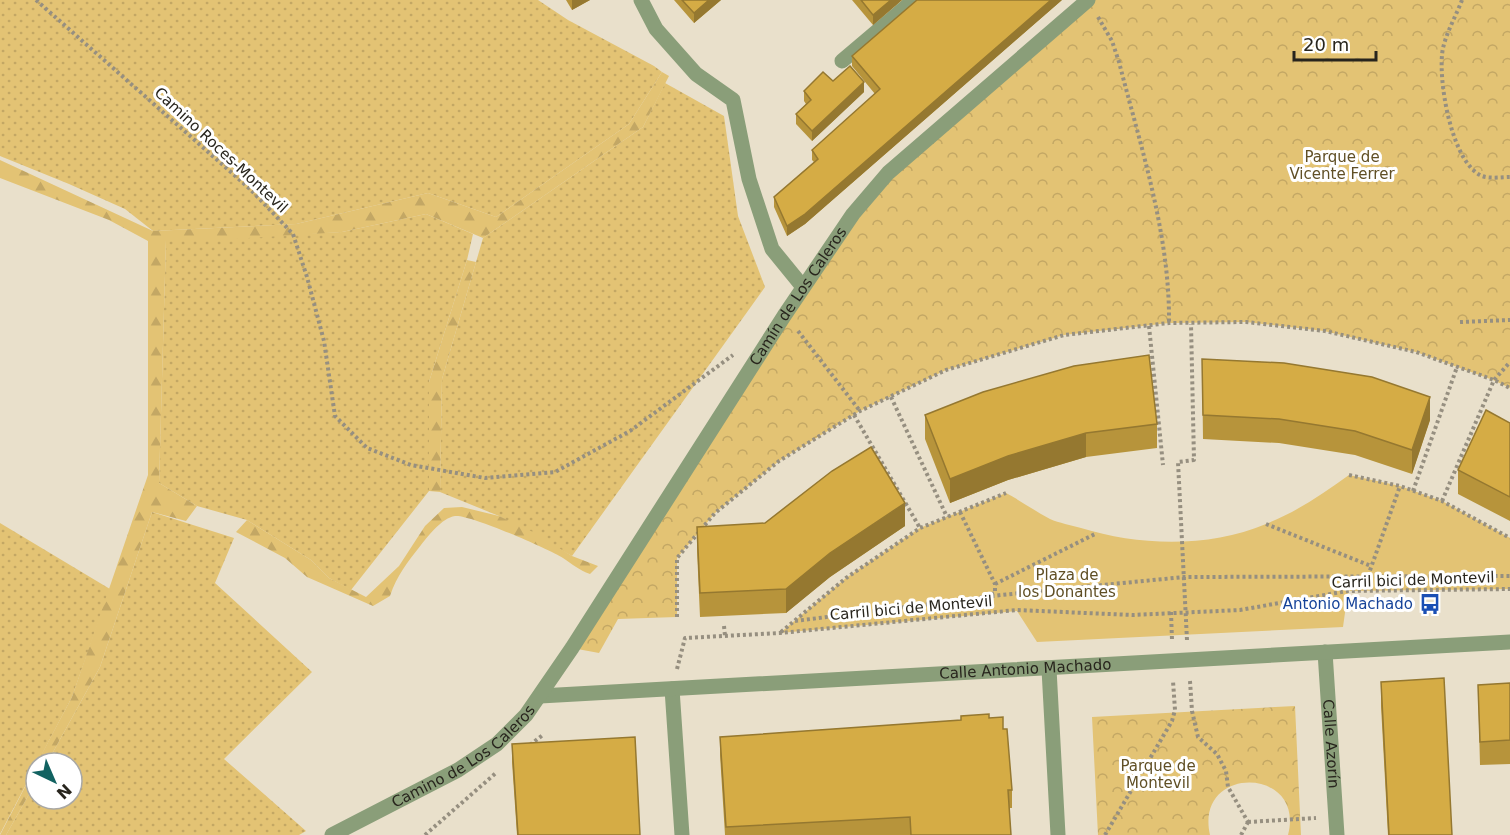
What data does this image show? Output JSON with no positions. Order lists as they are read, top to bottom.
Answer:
{
  "streets": {
    "street": [
      "Camín de Los Caleros",
      "Calle Antonio Machado",
      "Calle Azorín",
      "Camino de Los Caleros"
    ],
    "path": ["Camino Roces-Montevil", "Carril bici de Montevil"]
  },
  "crossings": [
    ["Camín de Los Caleros", "Camino de Los Caleros"],
    ["Calle Antonio Machado", "Calle Azorín"],
    ["Calle Antonio Machado", "Camino de Los Caleros"]
  ],
  "parks": ["Parque de Vicente Ferrer", "Plaza de los Donantes", "Parque de Montevil"],
  "places": {
    "bus stop": ["Antonio Machado"]
  },
  "scale_bar": "20 m",
  "north": "bottom right"
}
